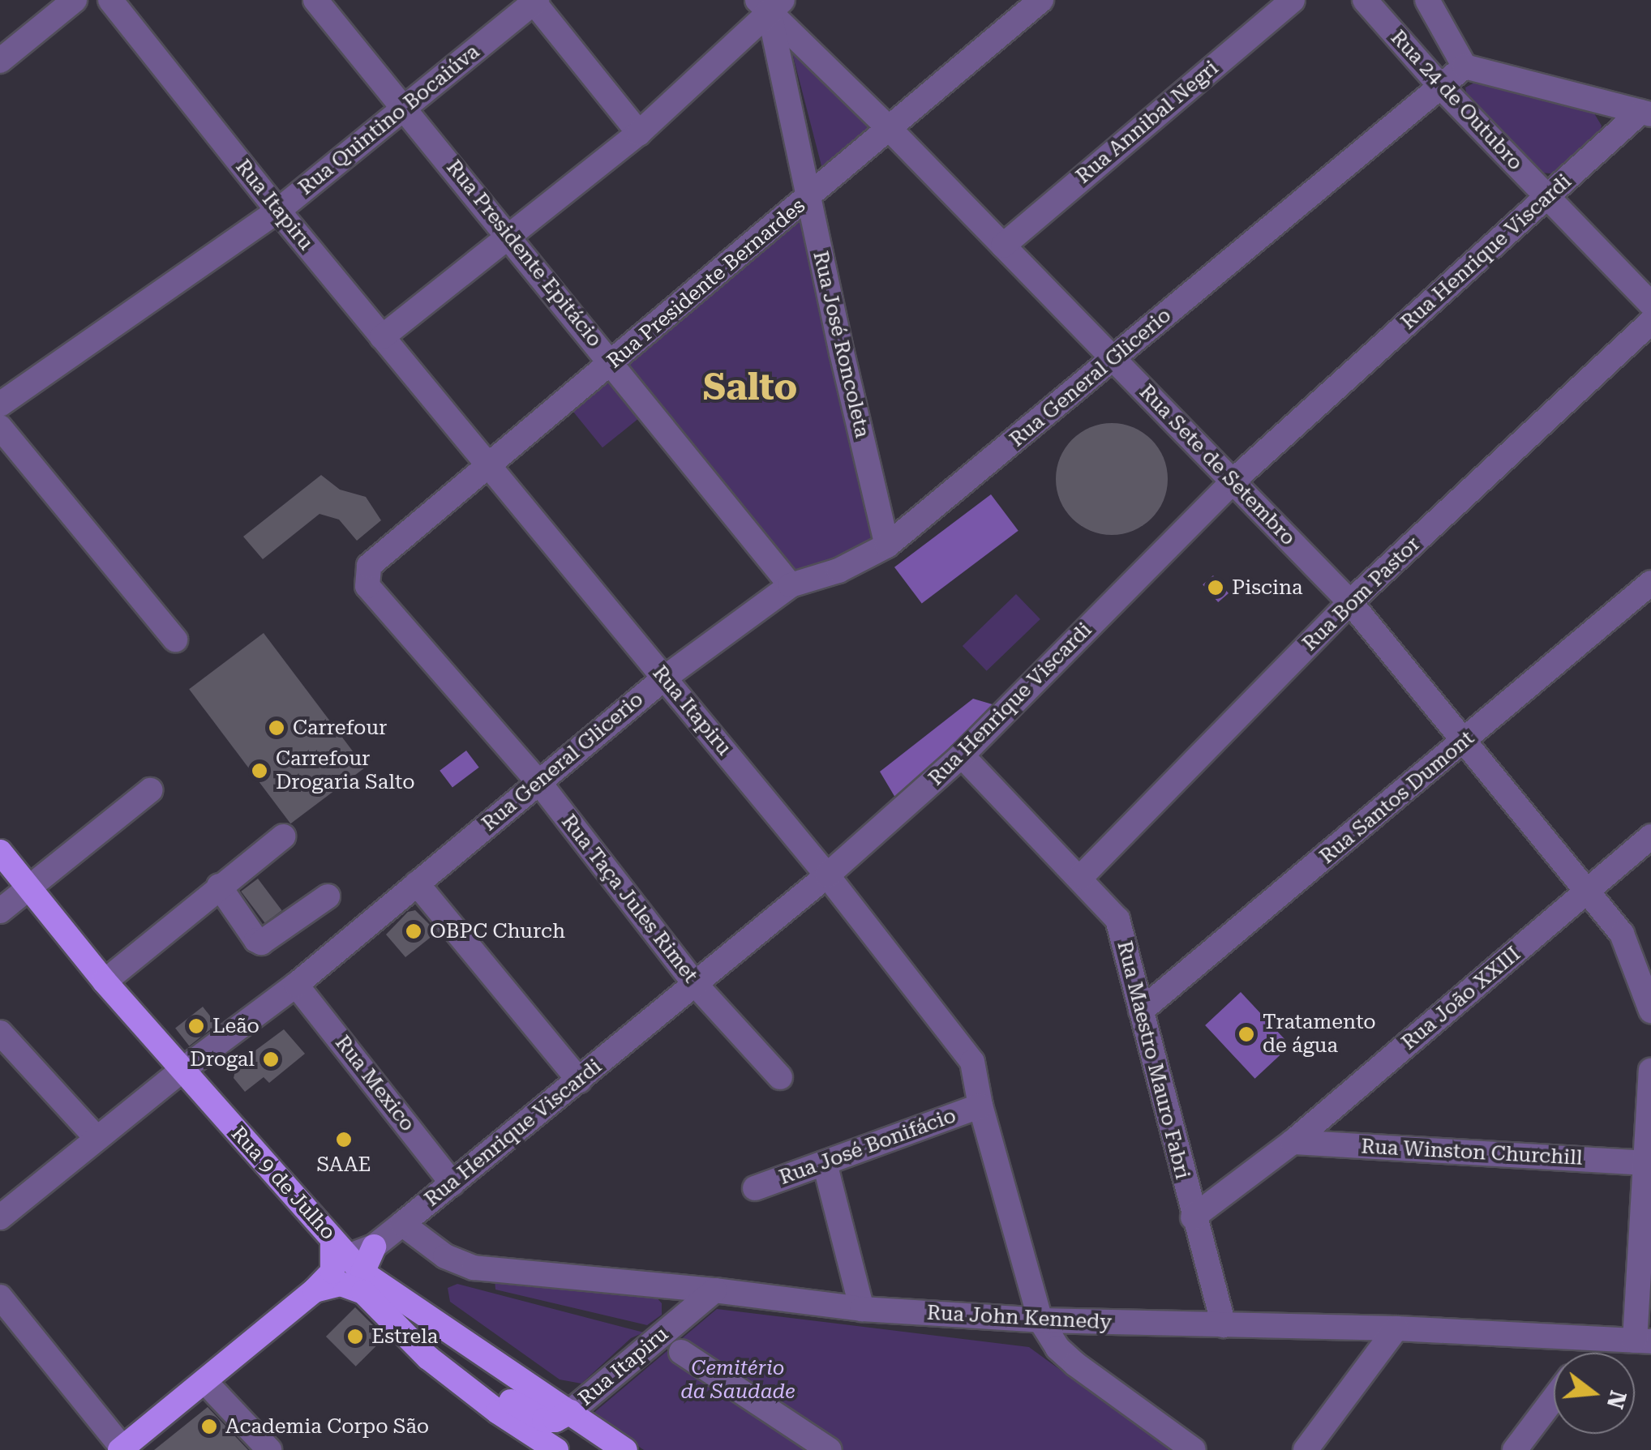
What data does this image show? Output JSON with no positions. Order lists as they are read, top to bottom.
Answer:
{
  "streets": {
    "main road": ["Rua 9 de Julho"],
    "street": [
      "Rua 24 de Outubro",
      "Rua Quintino Bocaiúva",
      "Rua Annibal Negri",
      "Rua Itapiru",
      "Rua Henrique Viscardi",
      "Rua Presidente Epitácio",
      "Rua Presidente Bernardes",
      "Rua José Roncoleta",
      "Rua General Glicerio",
      "Rua Sete de Setembro",
      "Rua Bom Pastor",
      "Rua Santos Dumont",
      "Rua Taça Jules Rimet",
      "Rua João XXIII",
      "Rua Maestro Mauro Fabri",
      "Rua Mexico",
      "Rua José Bonifácio",
      "Rua Winston Churchill",
      "Rua John Kennedy"
    ]
  },
  "crossings": [
    ["Rua 24 de Outubro", "Rua Henrique Viscardi"],
    ["Rua 24 de Outubro", "Rua General Glicerio"],
    ["Rua Quintino Bocaiúva", "Rua Itapiru"],
    ["Rua Quintino Bocaiúva", "Rua Presidente Epitácio"],
    ["Rua Annibal Negri", "Rua Sete de Setembro"],
    ["Rua Itapiru", "Rua Henrique Viscardi"],
    ["Rua Itapiru", "Rua Presidente Bernardes"],
    ["Rua Itapiru", "Rua General Glicerio"],
    ["Rua Itapiru", "Rua José Bonifácio"],
    ["Rua Itapiru", "Rua 9 de Julho"],
    ["Rua Itapiru", "Rua John Kennedy"],
    ["Rua Henrique Viscardi", "Rua Sete de Setembro"],
    ["Rua Henrique Viscardi", "Rua Taça Jules Rimet"],
    ["Rua Henrique Viscardi", "Rua Maestro Mauro Fabri"],
    ["Rua Henrique Viscardi", "Rua Mexico"],
    ["Rua Henrique Viscardi", "Rua 9 de Julho"],
    ["Rua Henrique Viscardi", "Rua John Kennedy"],
    ["Rua Presidente Epitácio", "Rua Presidente Bernardes"],
    ["Rua Presidente Epitácio", "Rua General Glicerio"],
    ["Rua Presidente Bernardes", "Rua José Roncoleta"],
    ["Rua Presidente Bernardes", "Rua Sete de Setembro"],
    ["Rua Presidente Bernardes", "Rua Taça Jules Rimet"],
    ["Rua José Roncoleta", "Rua General Glicerio"],
    ["Rua José Roncoleta", "Rua Sete de Setembro"],
    ["Rua General Glicerio", "Rua Sete de Setembro"],
    ["Rua General Glicerio", "Rua Taça Jules Rimet"],
    ["Rua General Glicerio", "Rua Mexico"],
    ["Rua General Glicerio", "Rua 9 de Julho"],
    ["Rua Sete de Setembro", "Rua Bom Pastor"],
    ["Rua Sete de Setembro", "Rua Santos Dumont"],
    ["Rua Sete de Setembro", "Rua João XXIII"],
    ["Rua Bom Pastor", "Rua Maestro Mauro Fabri"],
    ["Rua Santos Dumont", "Rua Maestro Mauro Fabri"],
    ["Rua João XXIII", "Rua Maestro Mauro Fabri"],
    ["Rua João XXIII", "Rua Winston Churchill"],
    ["Rua Maestro Mauro Fabri", "Rua John Kennedy"]
  ],
  "districts": ["Salto"],
  "parks": ["Cemitério da Saudade"],
  "places": [
    "Piscina",
    "Carrefour",
    "Carrefour Drogaria Salto",
    "OBPC Church",
    "Leão",
    "Tratamento de água",
    "Drogal",
    "SAAE",
    "Estrela",
    "Academia Corpo São"
  ],
  "north": "right"
}
